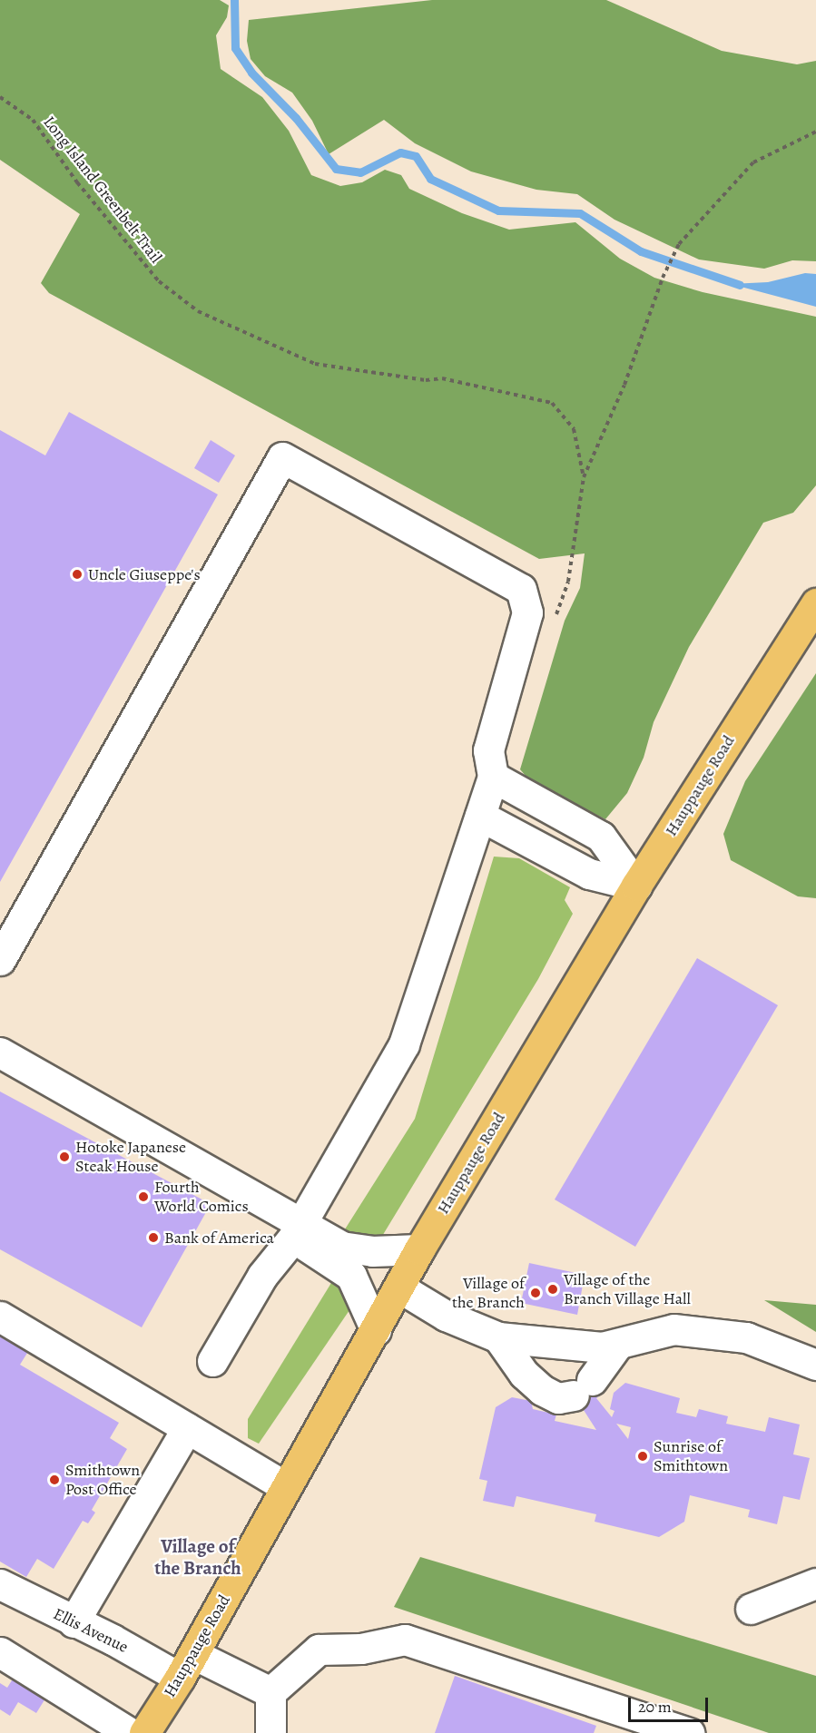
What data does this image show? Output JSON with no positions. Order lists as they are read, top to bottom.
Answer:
{
  "streets": {
    "main road": ["Hauppauge Road"],
    "street": ["Ellis Avenue"],
    "path": ["Long Island Greenbelt Trail"]
  },
  "crossings": [
    ["Hauppauge Road", "Ellis Avenue"]
  ],
  "districts": ["Village of the Branch"],
  "places": [
    "Uncle Giuseppe's",
    "Hotoke Japanese Steak House",
    "Fourth World Comics",
    "Bank of America",
    "Village of the Branch Village Hall",
    "Village of the Branch",
    "Sunrise of Smithtown",
    "Smithtown Post Office"
  ],
  "scale_bar": "20 m"
}
